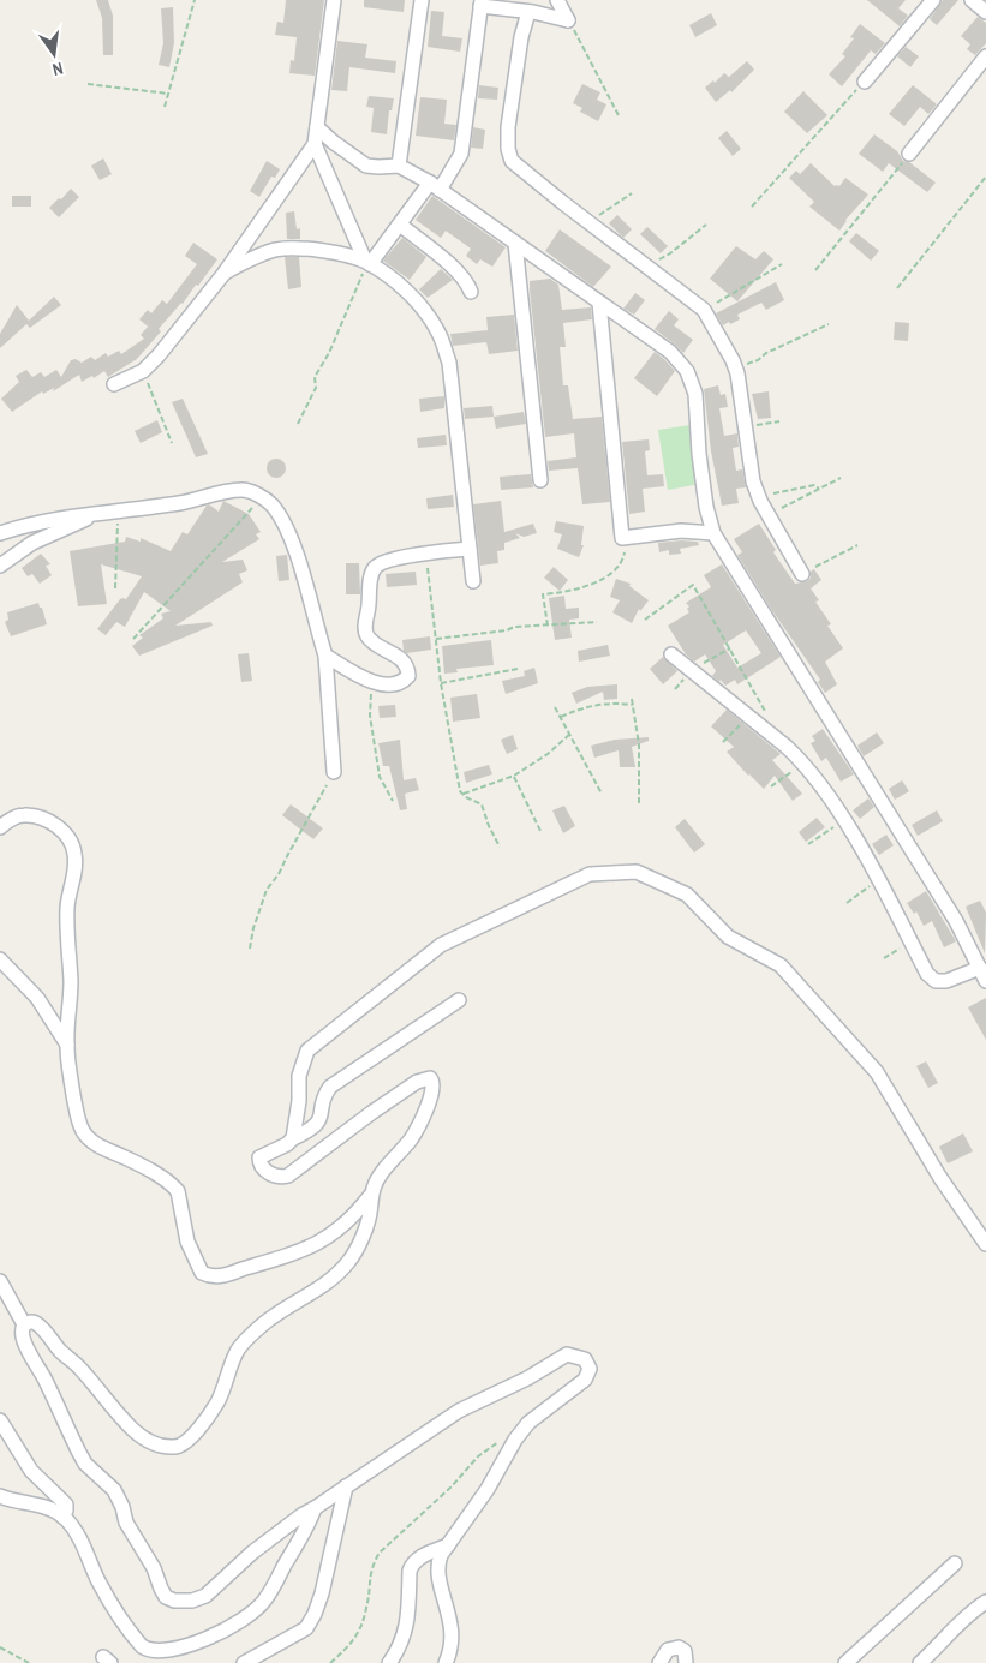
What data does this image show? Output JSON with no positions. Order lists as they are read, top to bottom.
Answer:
{
  "north": "bottom"
}
